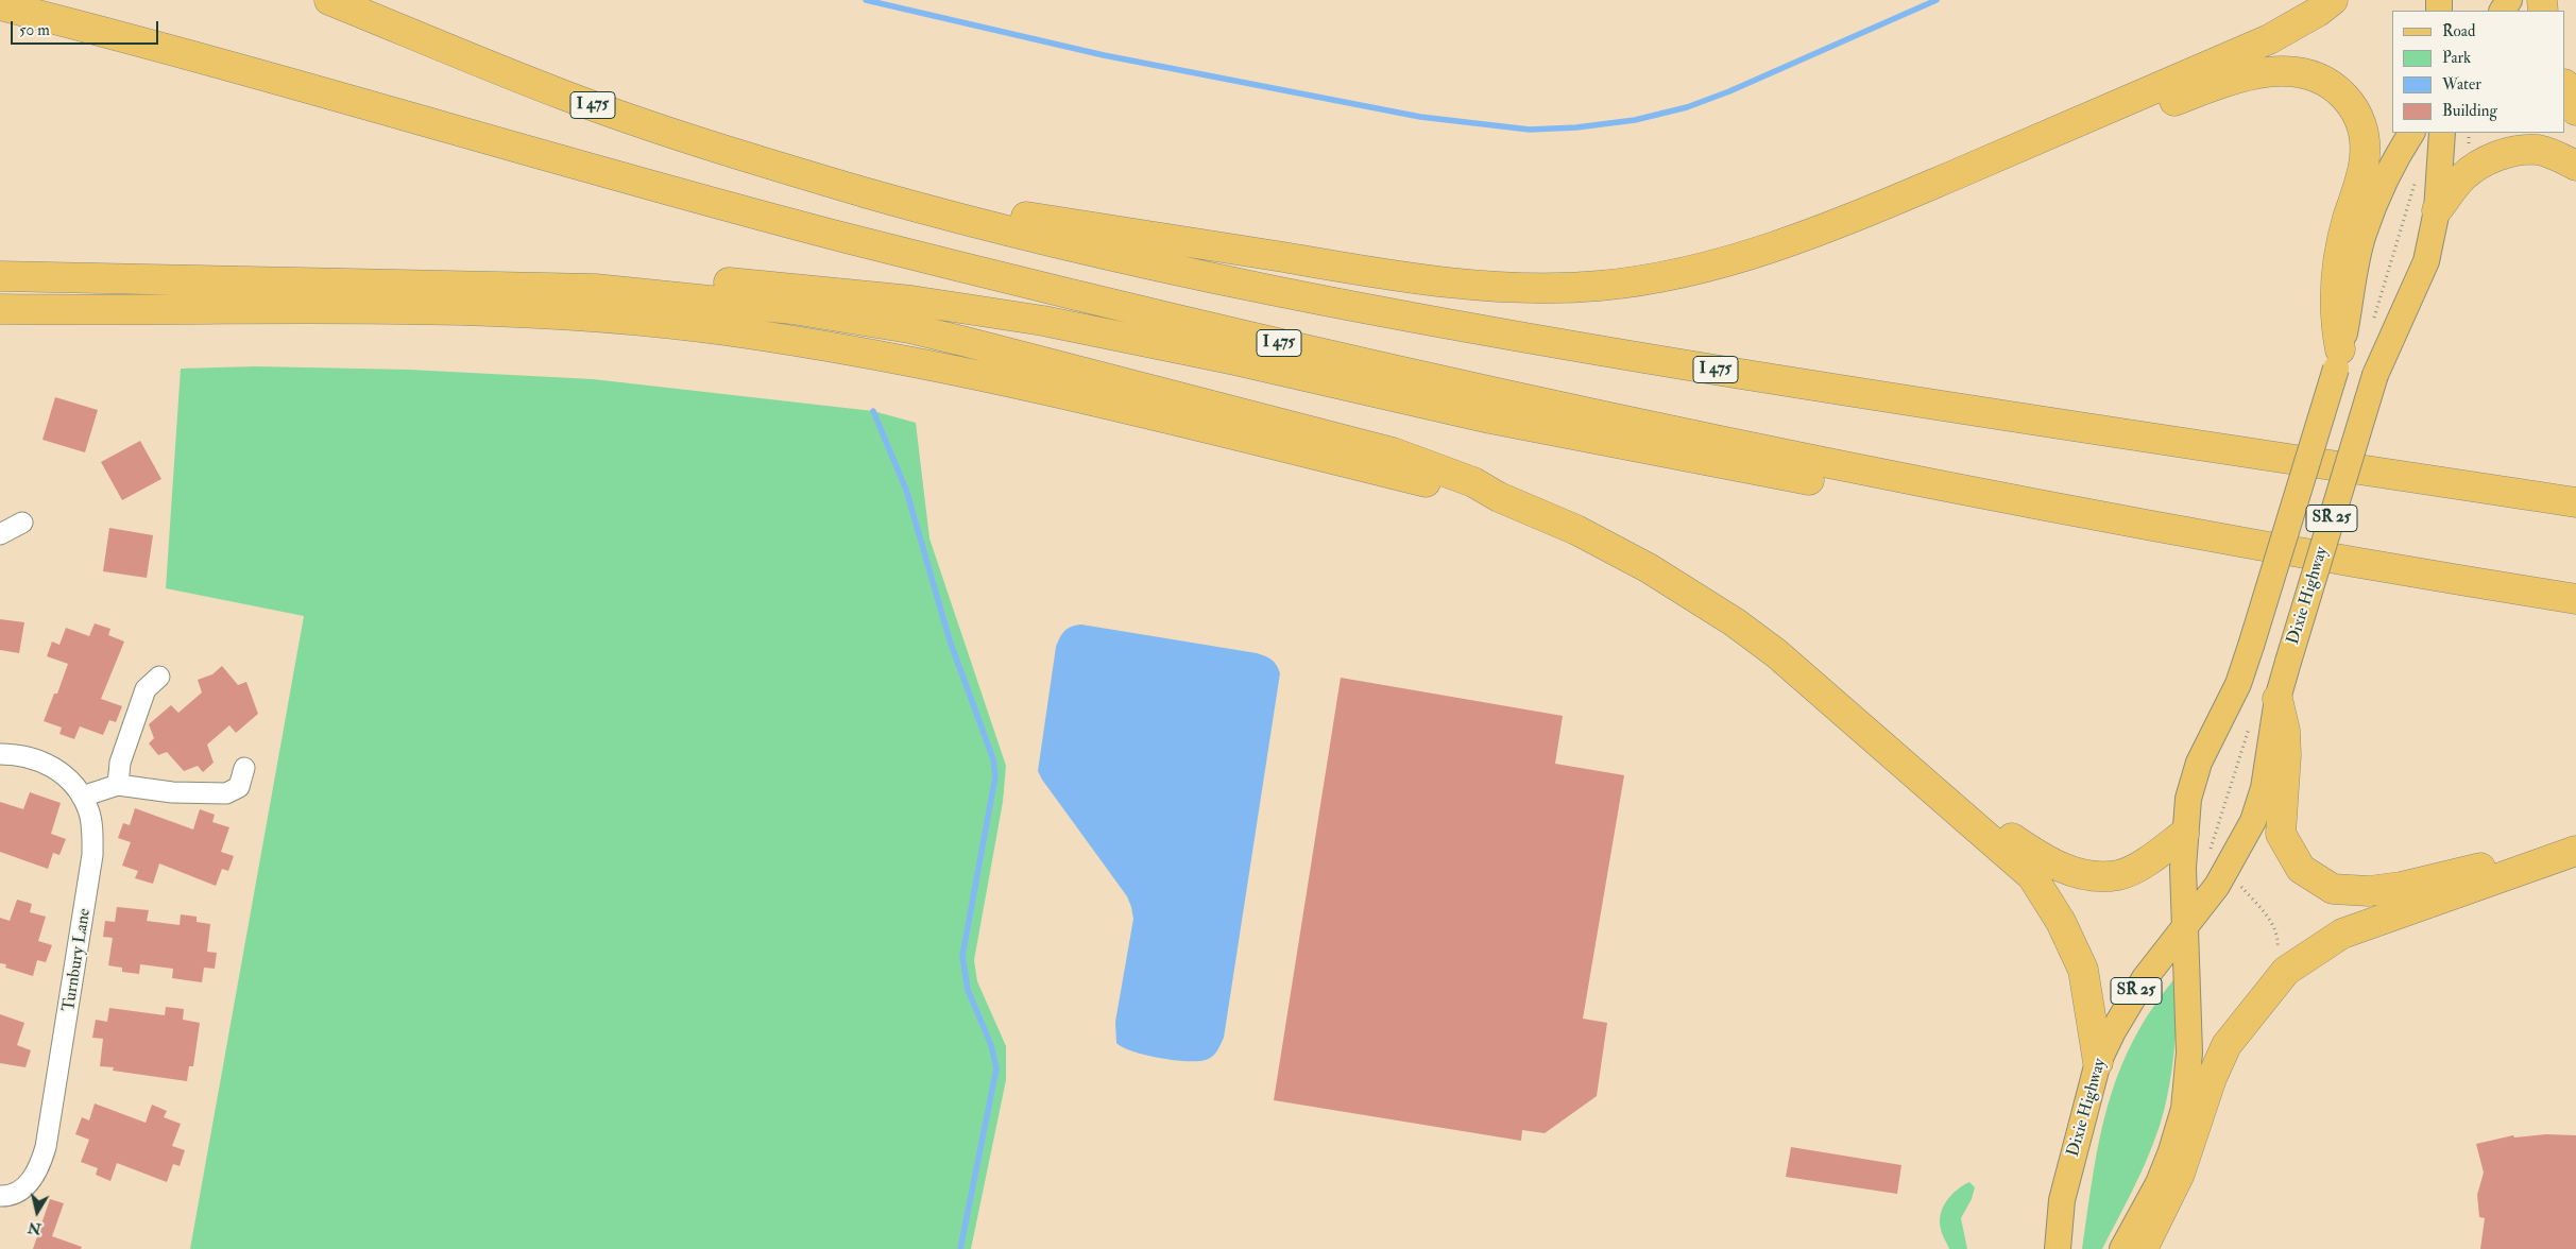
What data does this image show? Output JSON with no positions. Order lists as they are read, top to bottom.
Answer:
{
  "streets": {
    "highway": ["I 475"],
    "main road": ["SR 25", "Dixie Highway"],
    "street": ["Turnbury Lane"]
  },
  "legend": [
    "Road",
    "Park",
    "Water",
    "Building"
  ],
  "scale_bar": "50 m",
  "north": "bottom"
}
